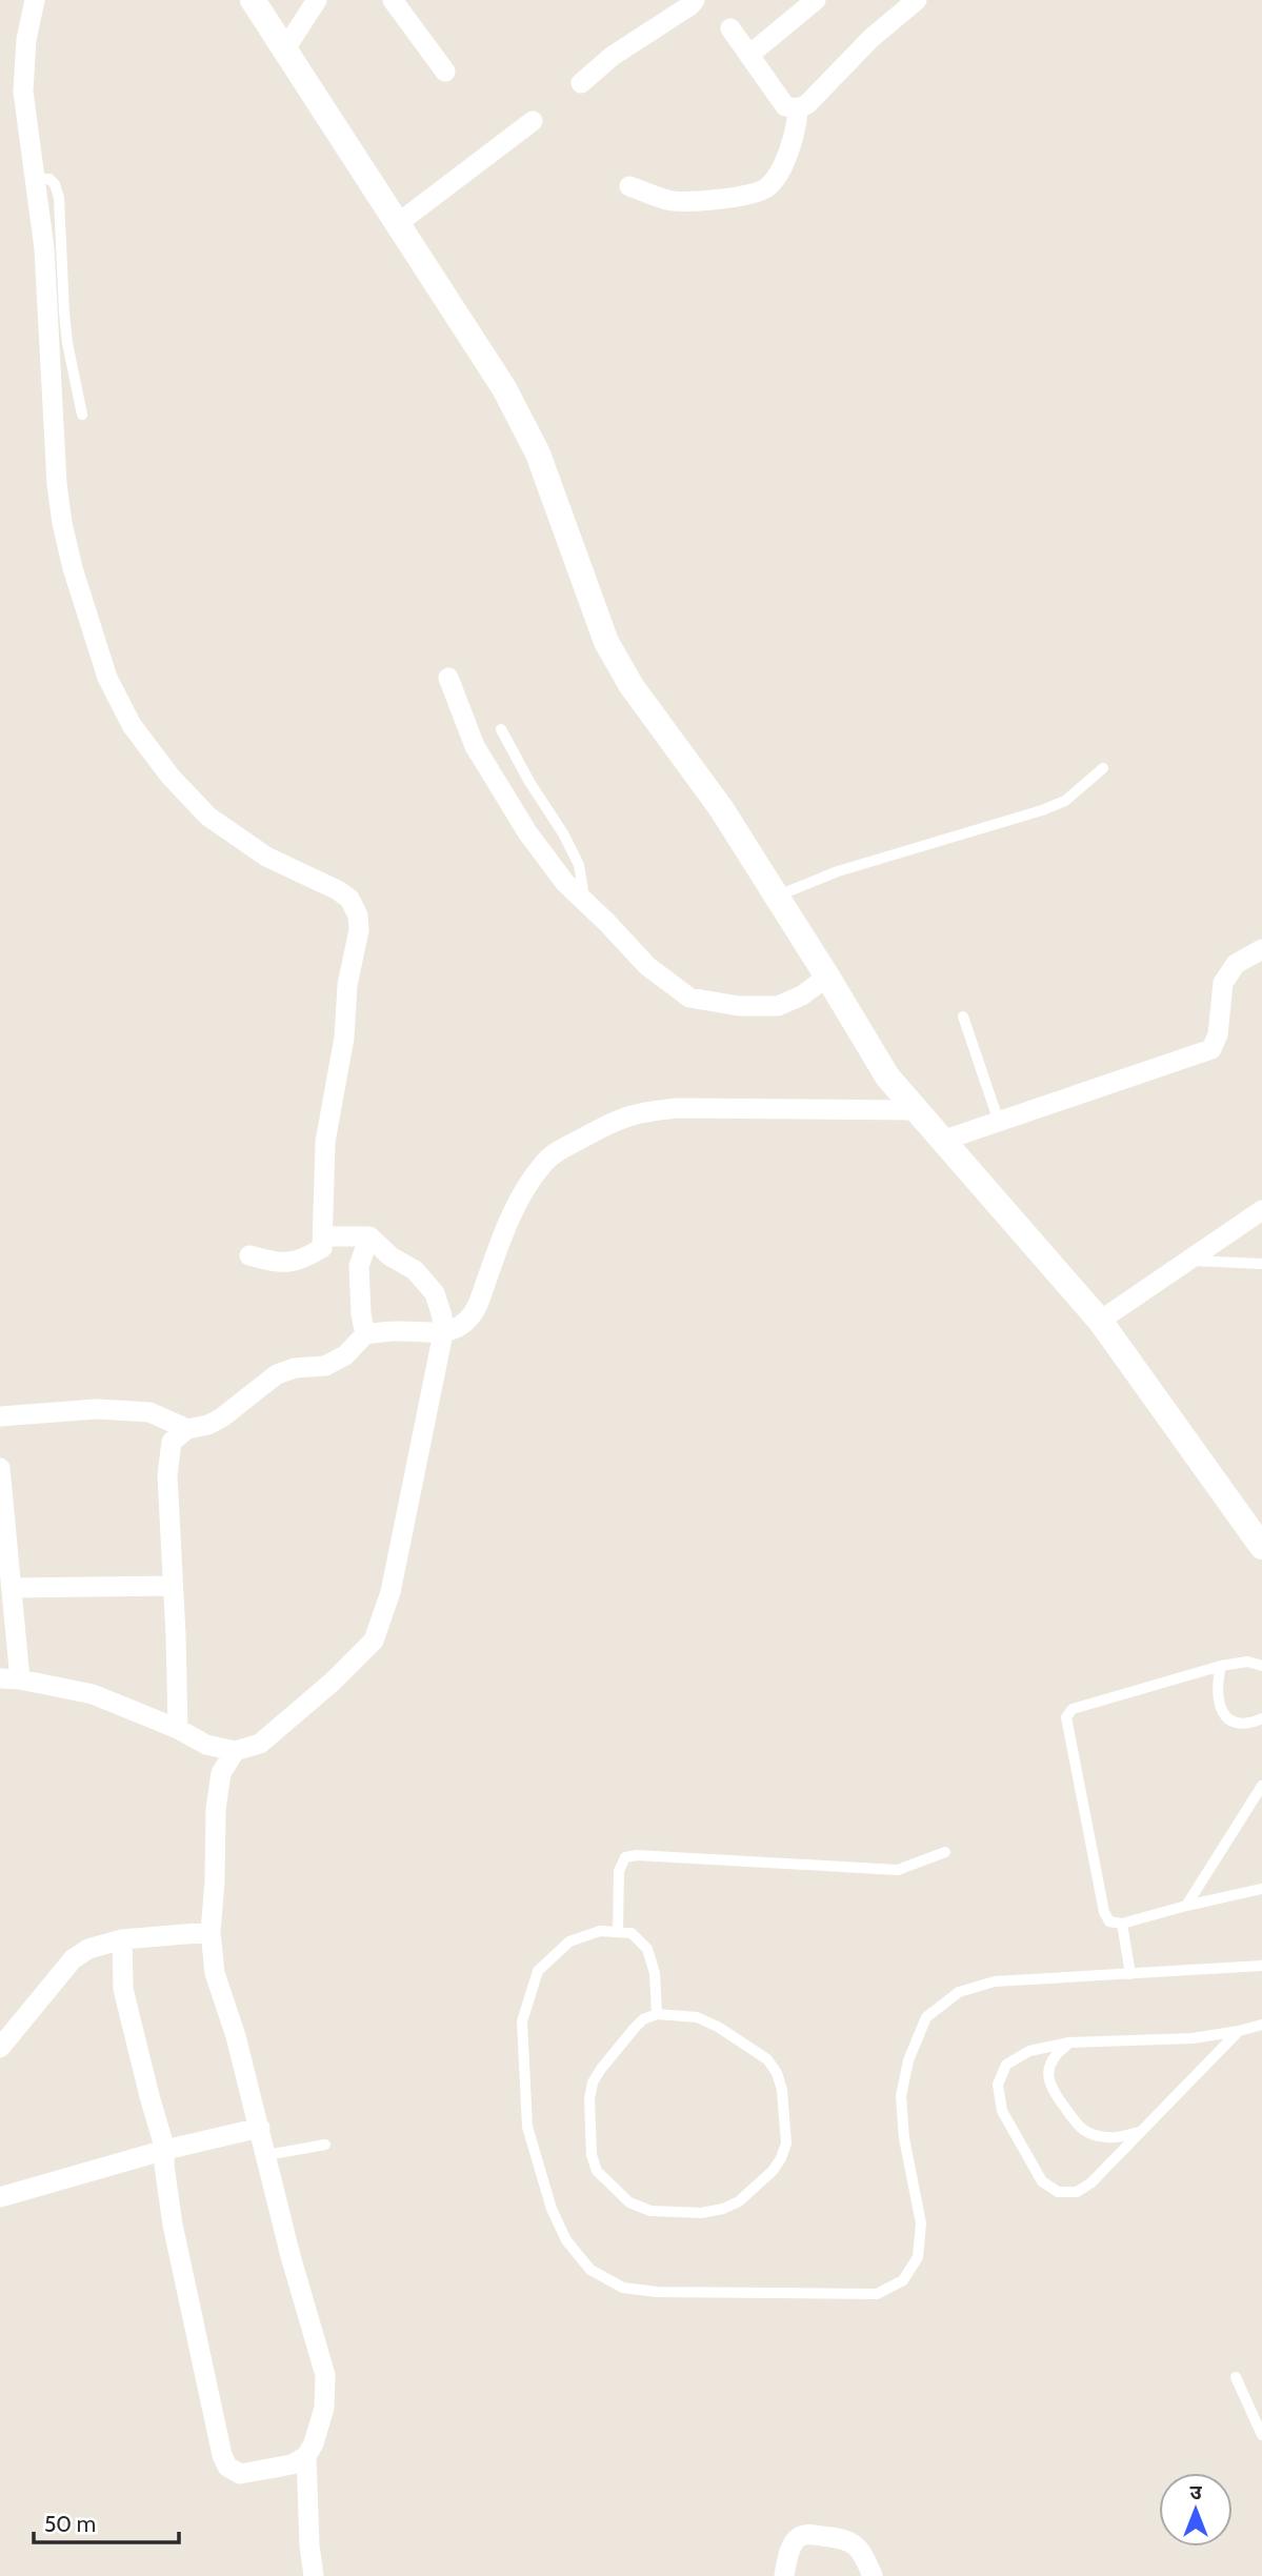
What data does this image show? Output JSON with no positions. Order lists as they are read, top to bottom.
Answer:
{
  "scale_bar": "50 m",
  "north": "top"
}
